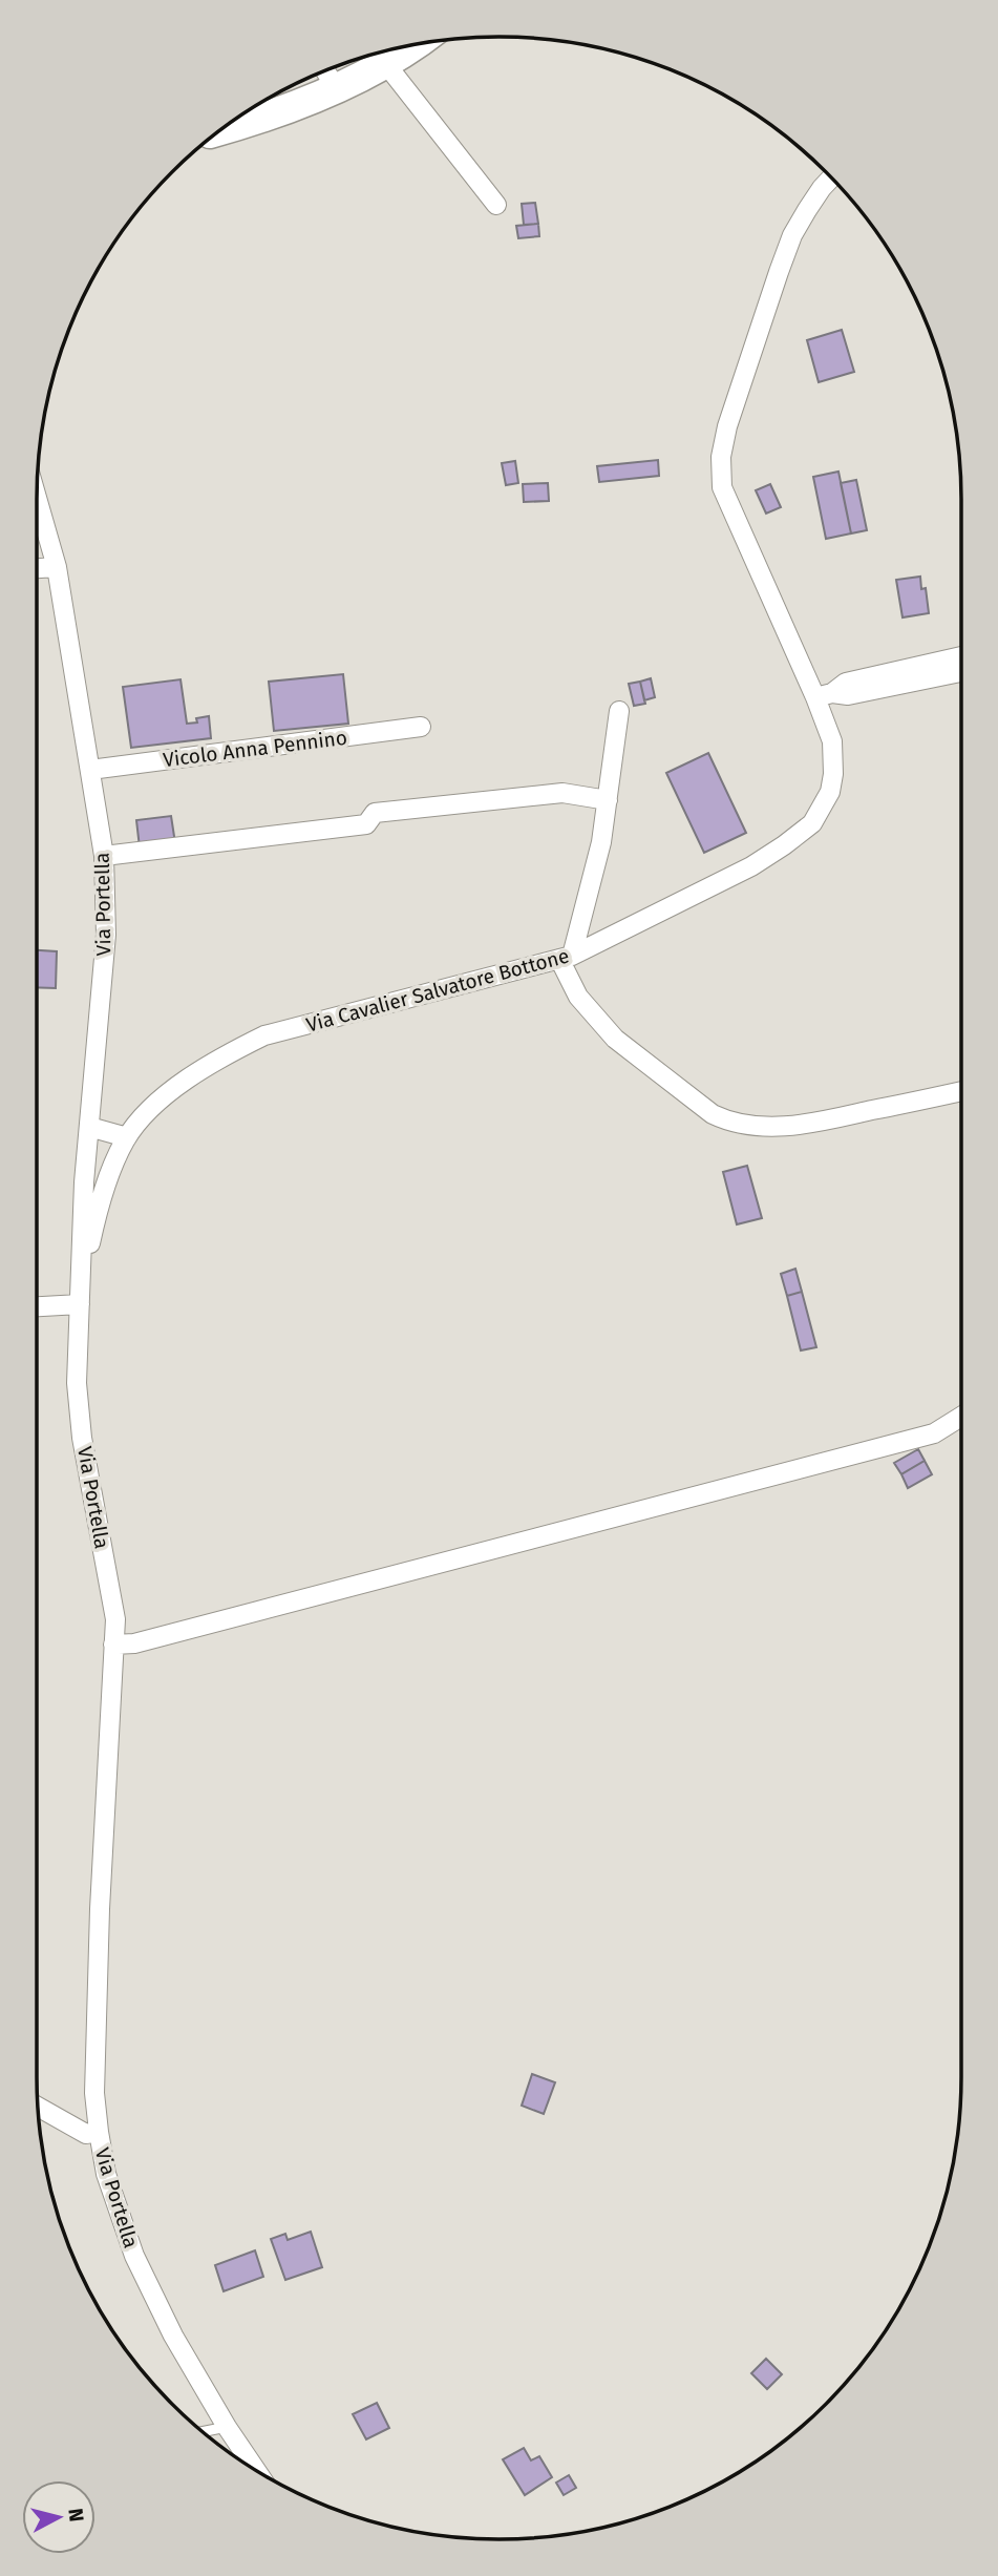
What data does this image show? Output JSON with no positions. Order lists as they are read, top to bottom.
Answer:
{
  "streets": {
    "street": ["Vicolo Anna Pennino", "Via Portella", "Via Cavalier Salvatore Bottone"]
  },
  "crossings": [
    ["Vicolo Anna Pennino", "Via Portella"],
    ["Via Portella", "Via Cavalier Salvatore Bottone"]
  ],
  "north": "right"
}
